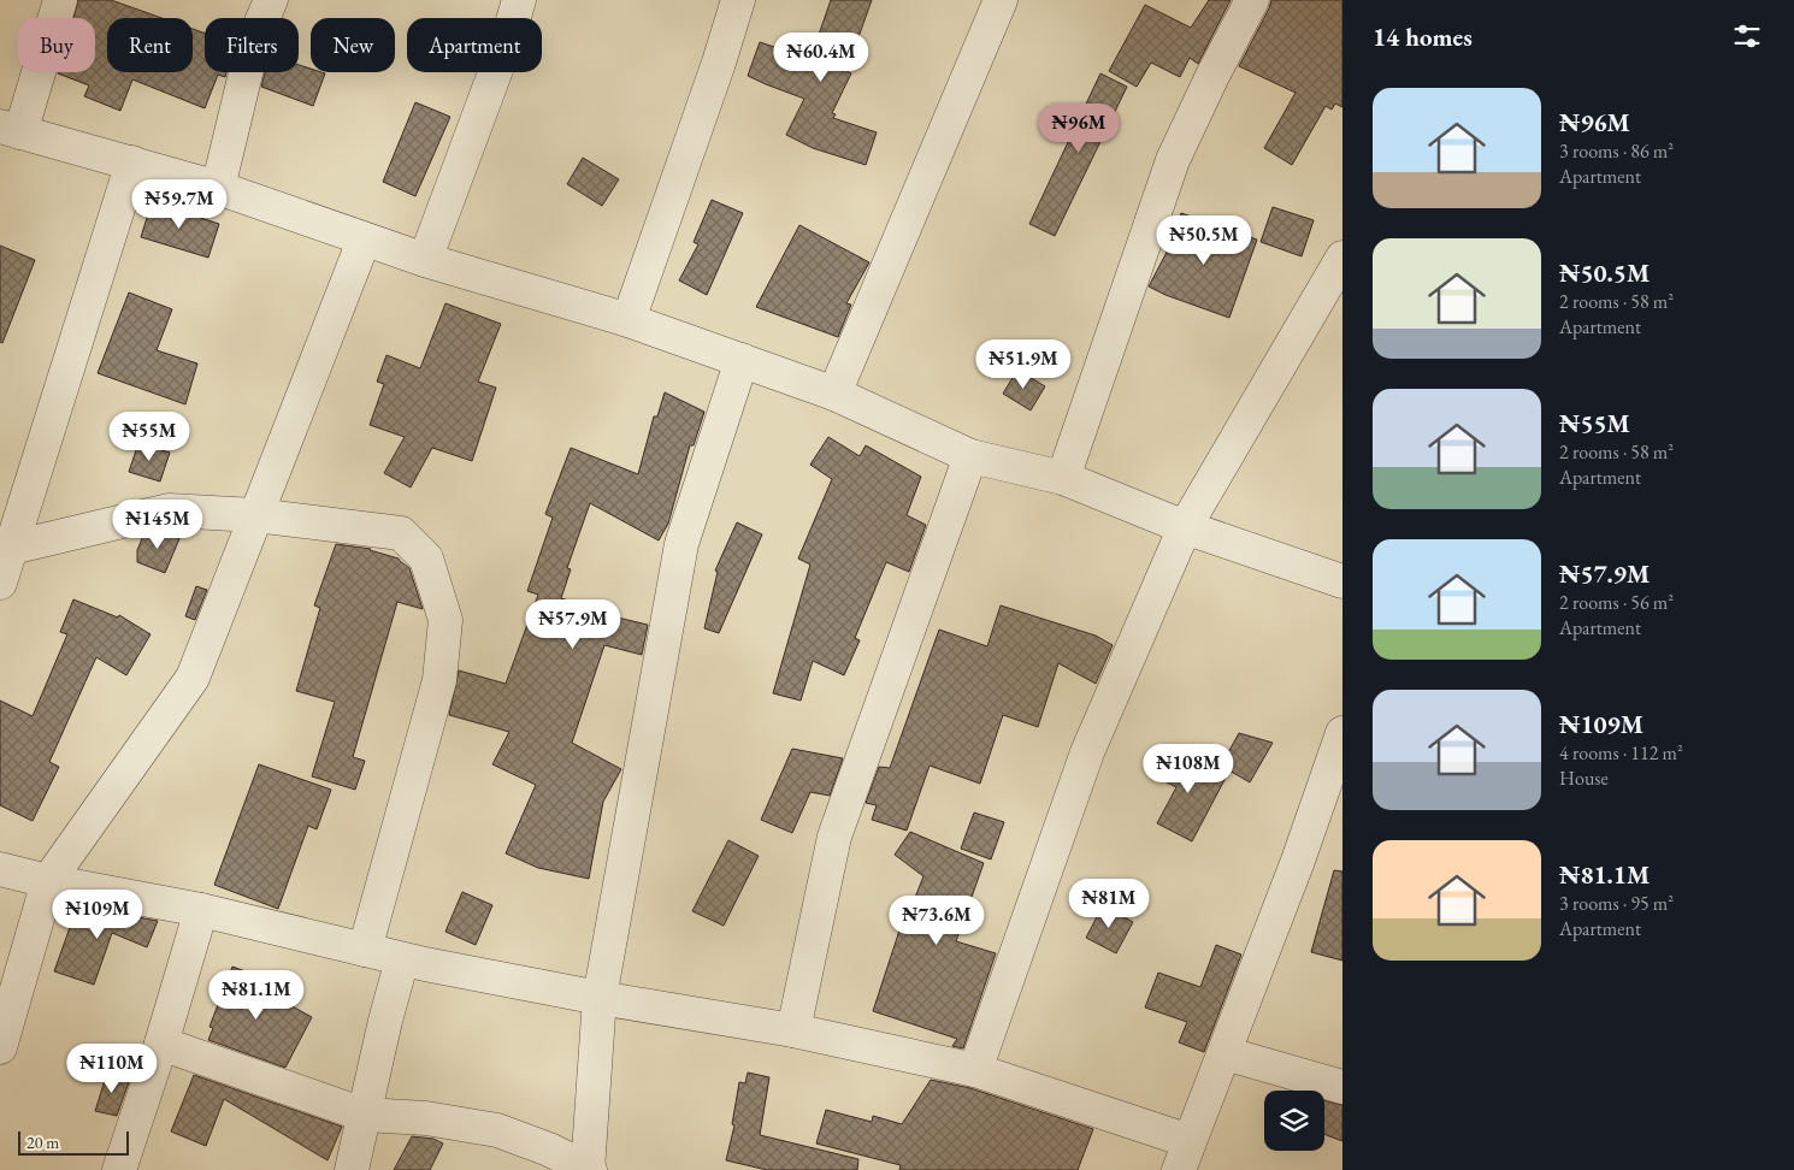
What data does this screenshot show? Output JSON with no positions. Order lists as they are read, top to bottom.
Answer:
{
  "scale_bar": "20 m",
  "page": {
    "heading": "14 homes",
    "chip": [
      "Buy",
      "Rent",
      "Filters",
      "New",
      "Apartment"
    ],
    "price": [
      "₦60.4M",
      "₦96M",
      "₦59.7M",
      "₦50.5M",
      "₦51.9M",
      "₦55M",
      "₦145M",
      "₦57.9M",
      "₦108M",
      "₦81M",
      "₦109M",
      "₦73.6M",
      "₦81.1M",
      "₦110M"
    ],
    "list": [
      {
        "name": "₦96M",
        "note": "3 rooms · 86 m² · Apartment"
      },
      {
        "name": "₦50.5M",
        "note": "2 rooms · 58 m² · Apartment"
      },
      {
        "name": "₦55M",
        "note": "2 rooms · 58 m² · Apartment"
      },
      {
        "name": "₦57.9M",
        "note": "2 rooms · 56 m² · Apartment"
      },
      {
        "name": "₦109M",
        "note": "4 rooms · 112 m² · House"
      },
      {
        "name": "₦81.1M",
        "note": "3 rooms · 95 m² · Apartment"
      }
    ],
    "scale": "20 m"
  }
}
